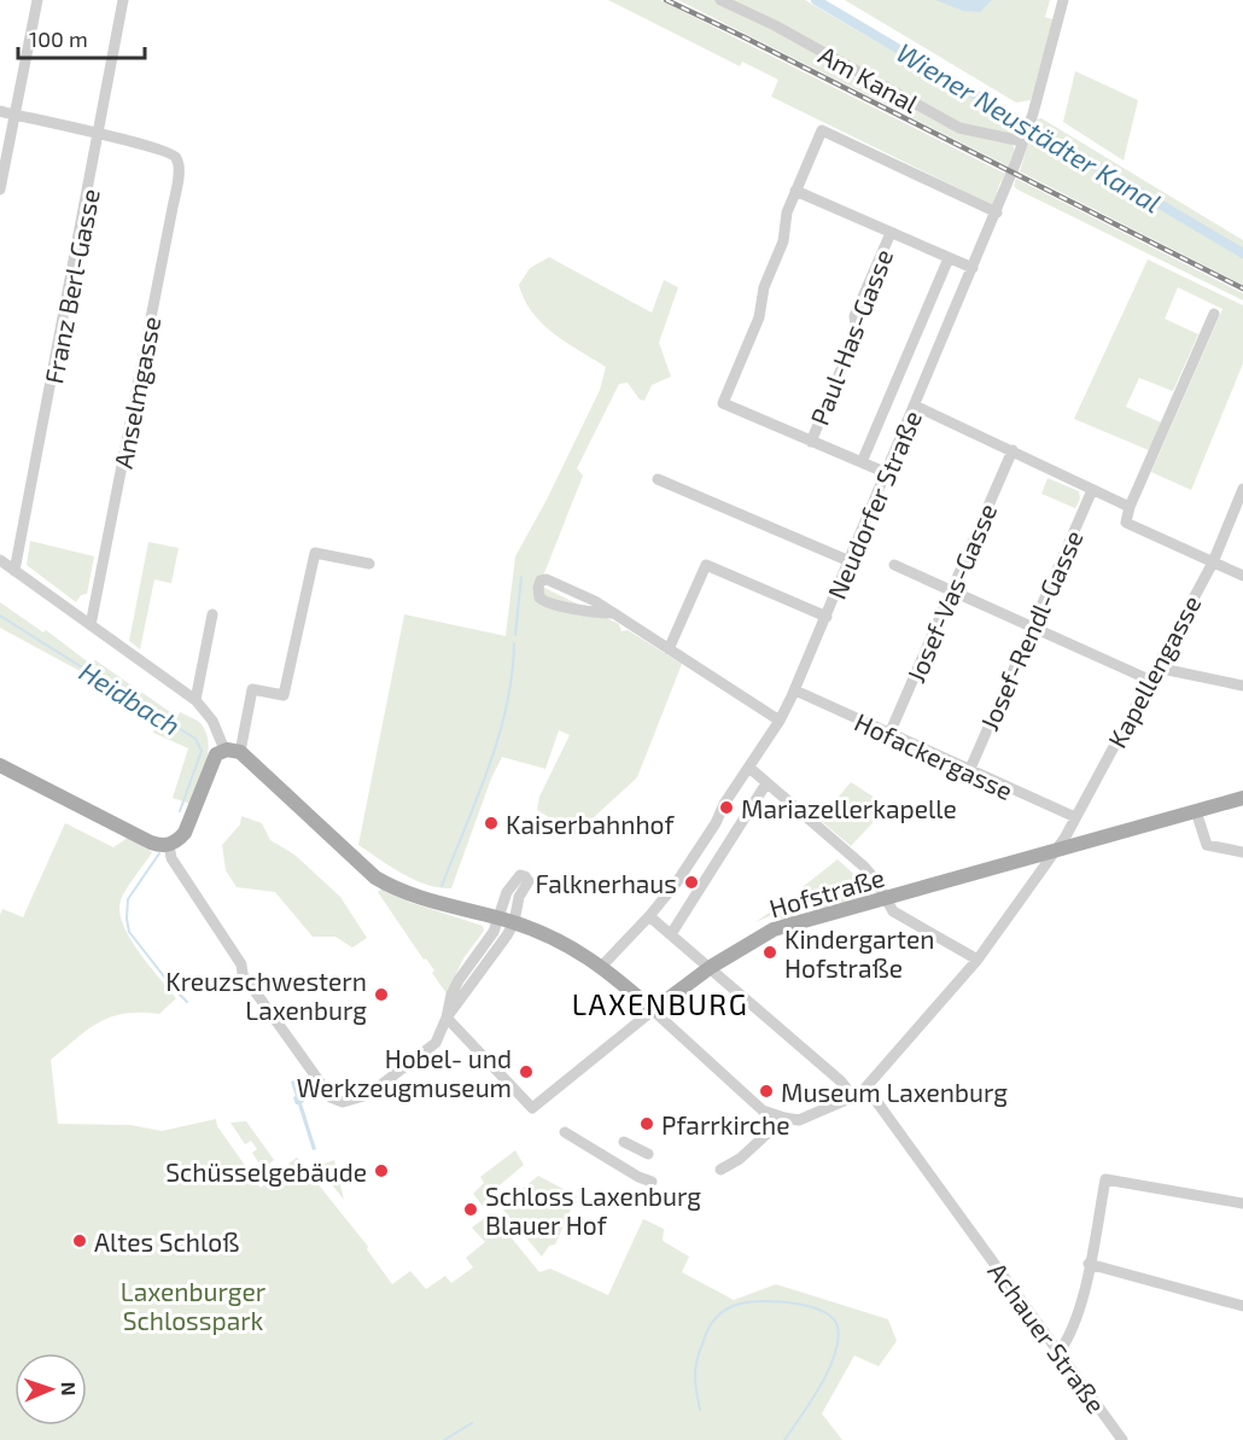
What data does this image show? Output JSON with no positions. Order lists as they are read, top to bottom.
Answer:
{
  "streets": {
    "main road": ["Hofstraße"],
    "street": [
      "Am Kanal",
      "Franz Berl-Gasse",
      "Paul-Has-Gasse",
      "Anselmgasse",
      "Neudorfer Straße",
      "Josef-Vas-Gasse",
      "Josef-Rendl-Gasse",
      "Kapellengasse",
      "Hofackergasse",
      "Achauer Straße"
    ]
  },
  "crossings": [
    ["Am Kanal", "Neudorfer Straße"],
    ["Franz Berl-Gasse", "Anselmgasse"],
    ["Paul-Has-Gasse", "Neudorfer Straße"],
    ["Neudorfer Straße", "Hofackergasse"],
    ["Neudorfer Straße", "Achauer Straße"],
    ["Josef-Vas-Gasse", "Hofackergasse"],
    ["Josef-Rendl-Gasse", "Hofackergasse"],
    ["Kapellengasse", "Hofackergasse"],
    ["Kapellengasse", "Hofstraße"],
    ["Kapellengasse", "Achauer Straße"],
    ["Hofstraße", "Achauer Straße"]
  ],
  "districts": ["LAXENBURG"],
  "water": ["Wiener Neustädter Kanal", "Heidbach"],
  "parks": ["Laxenburger Schlosspark"],
  "places": [
    "Mariazellerkapelle",
    "Kaiserbahnhof",
    "Falknerhaus",
    "Kindergarten Hofstraße",
    "Kreuzschwestern Laxenburg",
    "Hobel- und Werkzeugmuseum",
    "Museum Laxenburg",
    "Pfarrkirche",
    "Schüsselgebäude",
    "Schloss Laxenburg Blauer Hof",
    "Altes Schloß"
  ],
  "scale_bar": "100 m",
  "north": "right"
}
